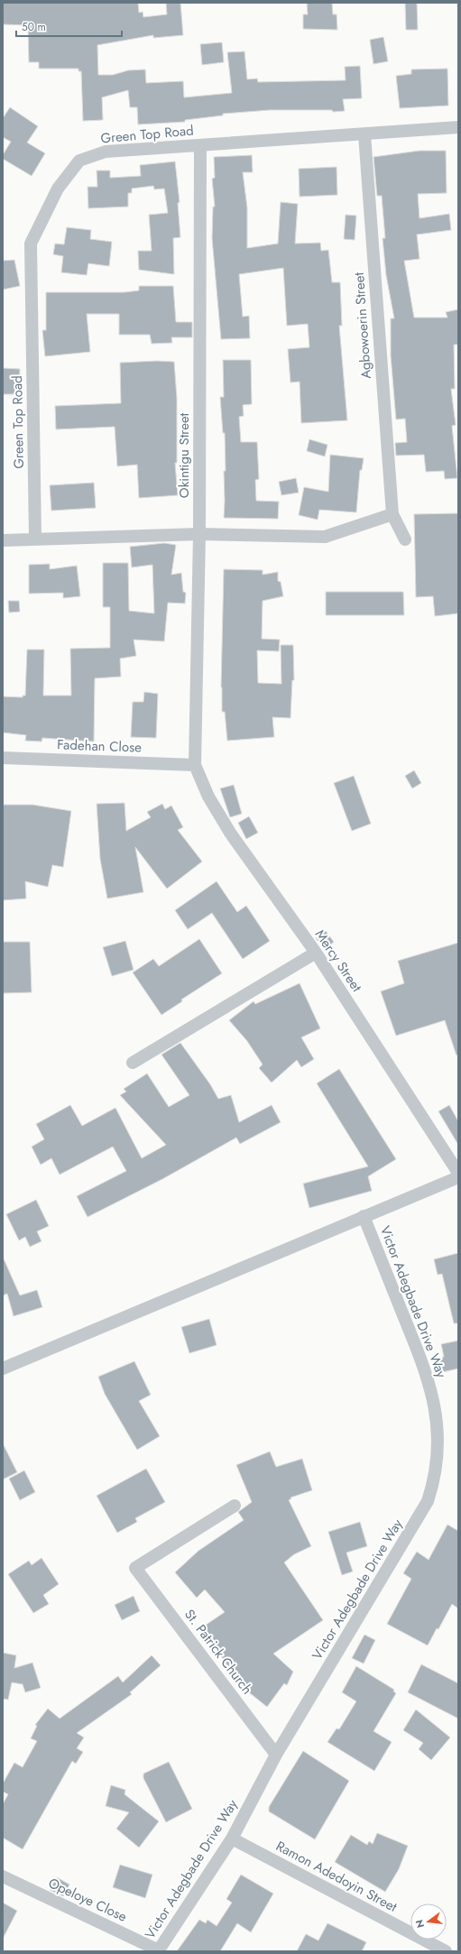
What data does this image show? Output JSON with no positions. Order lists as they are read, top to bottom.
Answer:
{
  "streets": {
    "street": [
      "Green Top Road",
      "Agbowoerin Street",
      "Okintigu Street",
      "Fadehan Close",
      "Mercy Street",
      "Victor Adegbade Drive Way",
      "St. Patrick Church",
      "Ramon Adedoyin Street",
      "Opeloye Close"
    ]
  },
  "crossings": [
    ["Green Top Road", "Agbowoerin Street"],
    ["Green Top Road", "Okintigu Street"],
    ["Okintigu Street", "Fadehan Close"],
    ["Okintigu Street", "Mercy Street"],
    ["Fadehan Close", "Mercy Street"],
    ["Victor Adegbade Drive Way", "St. Patrick Church"],
    ["Victor Adegbade Drive Way", "Ramon Adedoyin Street"],
    ["Victor Adegbade Drive Way", "Opeloye Close"]
  ],
  "scale_bar": "50 m",
  "north": "left"
}
